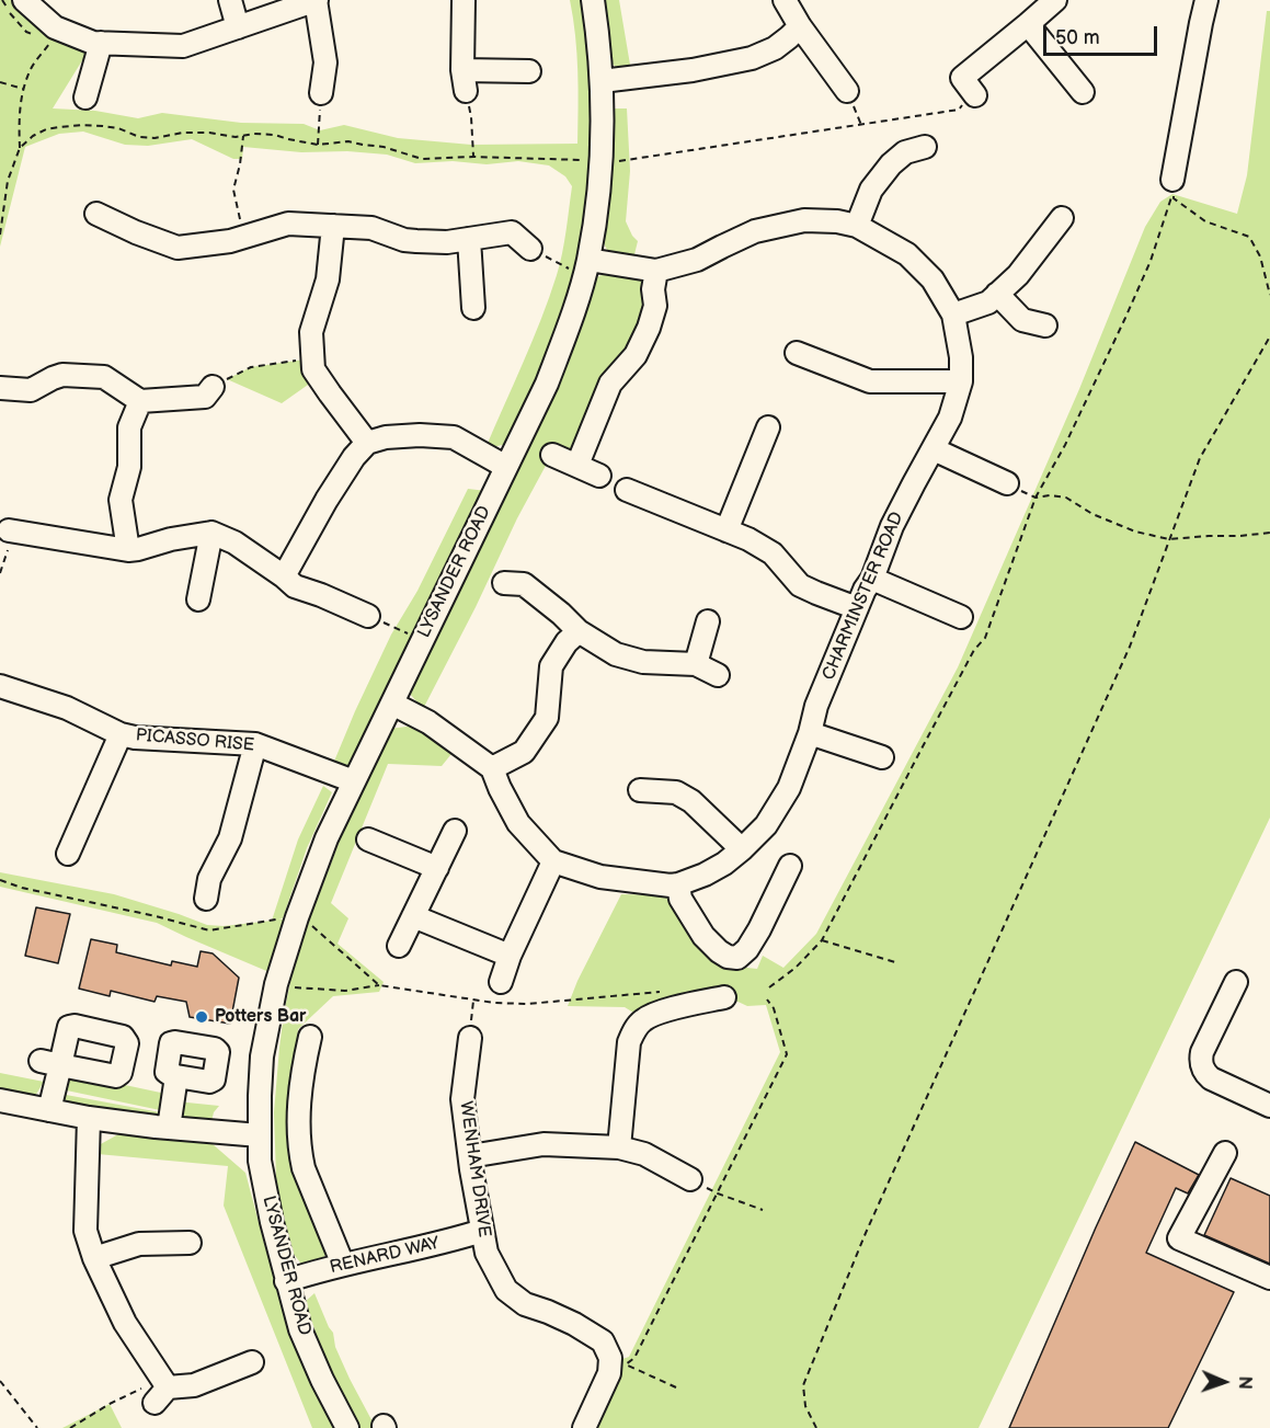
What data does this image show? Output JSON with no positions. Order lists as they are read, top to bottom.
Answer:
{
  "streets": {
    "street": [
      "LYSANDER ROAD",
      "CHARMINSTER ROAD",
      "PICASSO RISE",
      "WENHAM DRIVE",
      "RENARD WAY"
    ]
  },
  "crossings": [
    ["LYSANDER ROAD", "CHARMINSTER ROAD"],
    ["LYSANDER ROAD", "PICASSO RISE"],
    ["LYSANDER ROAD", "RENARD WAY"],
    ["WENHAM DRIVE", "RENARD WAY"]
  ],
  "places": ["Potters Bar"],
  "scale_bar": "50 m",
  "north": "right"
}
